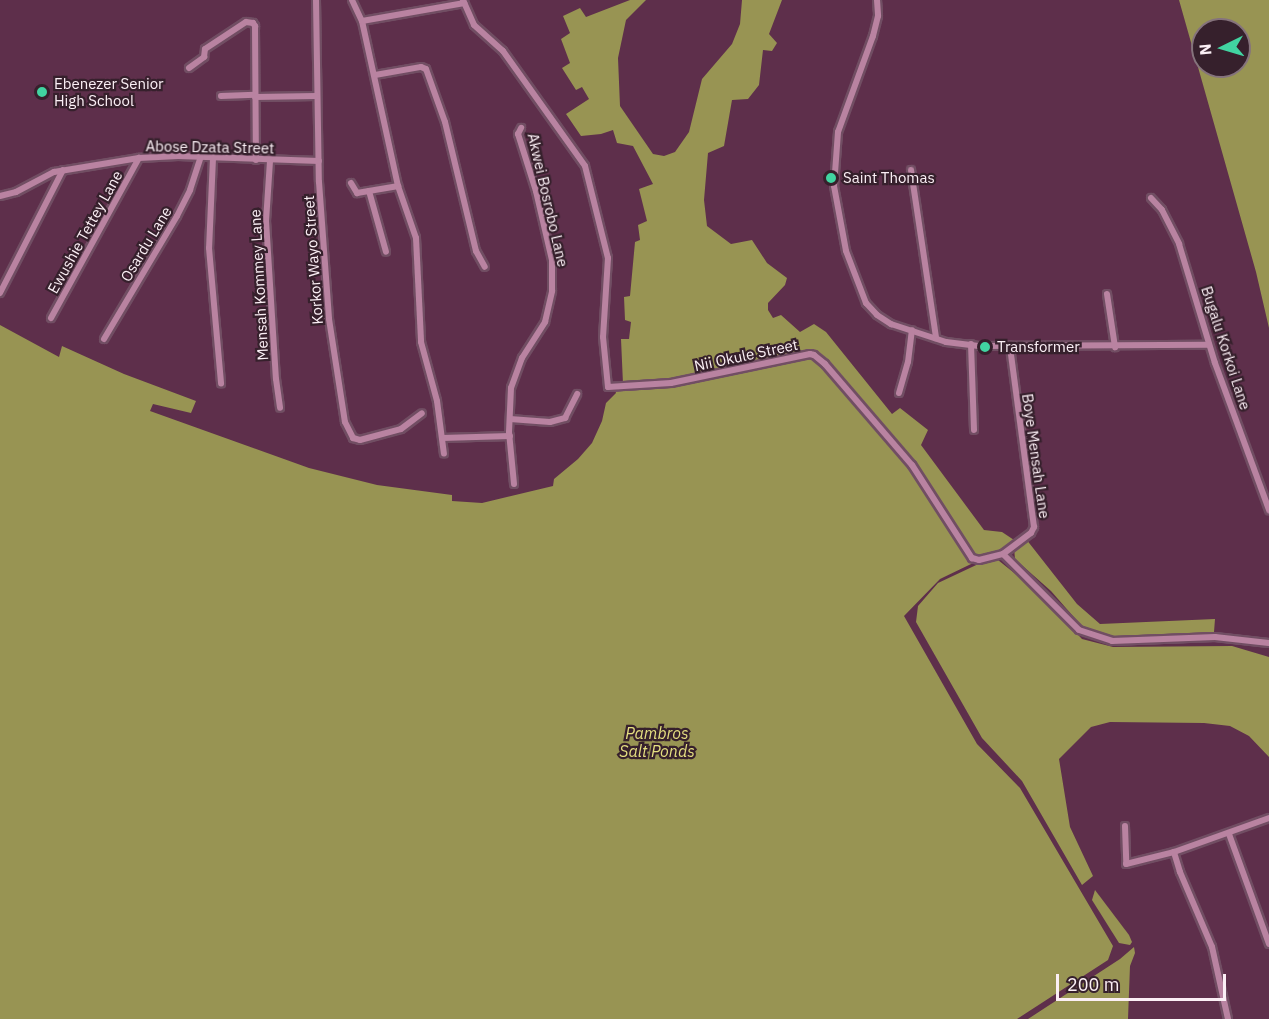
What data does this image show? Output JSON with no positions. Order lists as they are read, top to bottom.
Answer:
{
  "streets": {
    "street": [
      "Abose Dzata Street",
      "Akwei Bosrobo Lane",
      "Ewushie Tettey Lane",
      "Osardu Lane",
      "Korkor Wayo Street",
      "Mensah Kommey Lane",
      "Bugalu Korkoi Lane",
      "Nii Okule Street",
      "Boye Mensah Lane"
    ]
  },
  "crossings": [
    ["Abose Dzata Street", "Ewushie Tettey Lane"],
    ["Abose Dzata Street", "Osardu Lane"],
    ["Abose Dzata Street", "Korkor Wayo Street"],
    ["Abose Dzata Street", "Mensah Kommey Lane"],
    ["Nii Okule Street", "Boye Mensah Lane"]
  ],
  "water": ["Pambros Salt Ponds"],
  "places": ["Ebenezer Senior High School", "Saint Thomas", "Transformer"],
  "scale_bar": "200 m",
  "north": "left"
}
